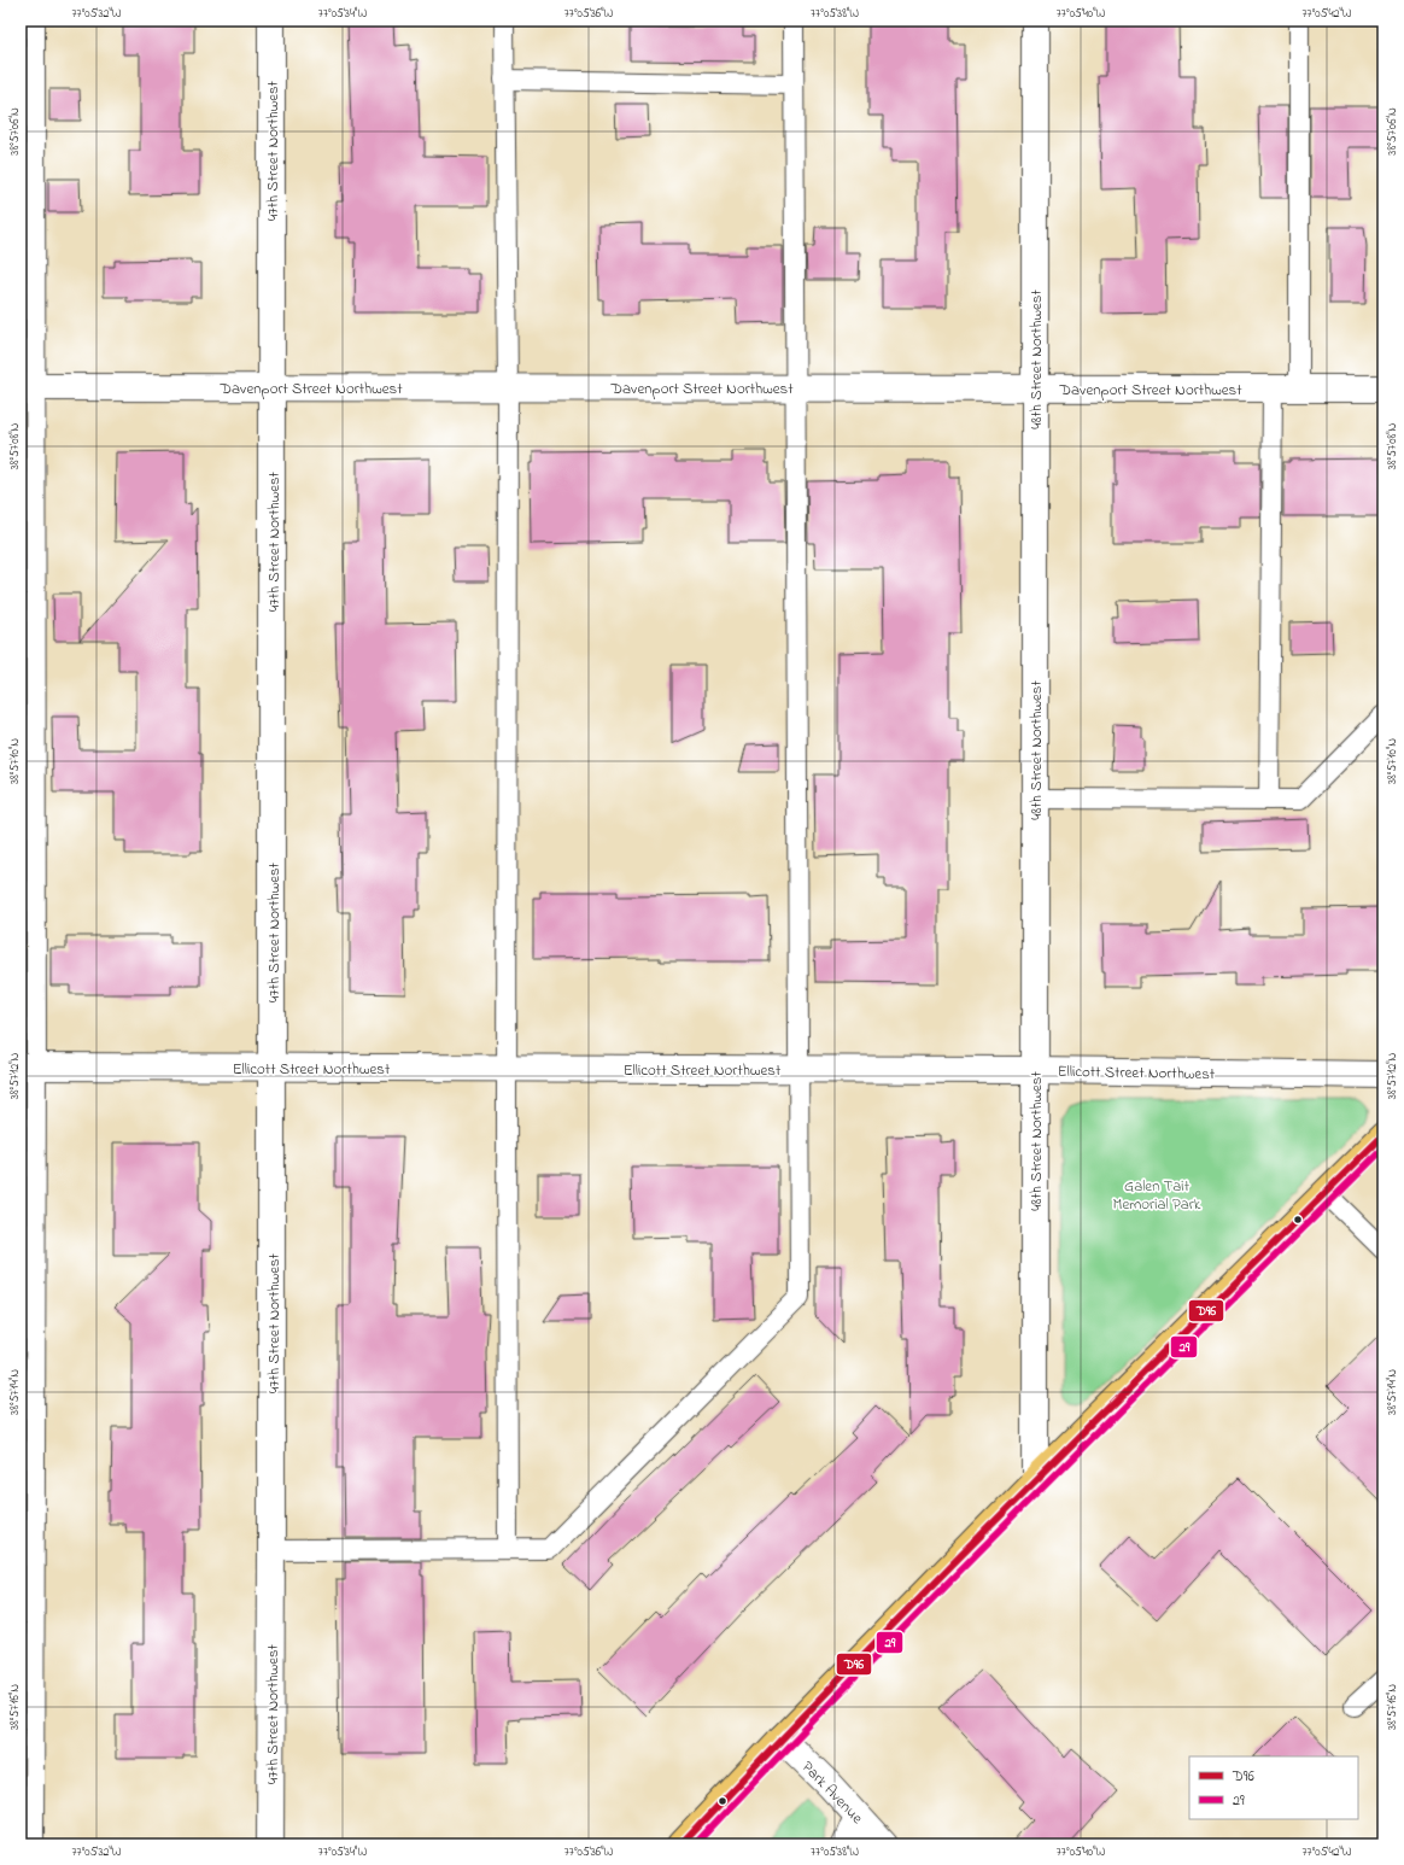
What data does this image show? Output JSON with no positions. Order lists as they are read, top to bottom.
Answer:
{
  "streets": {
    "street": [
      "47th Street Northwest",
      "48th Street Northwest",
      "Davenport Street Northwest",
      "Ellicott Street Northwest",
      "Park Avenue"
    ]
  },
  "crossings": [
    ["47th Street Northwest", "Davenport Street Northwest"],
    ["47th Street Northwest", "Ellicott Street Northwest"],
    ["48th Street Northwest", "Davenport Street Northwest"],
    ["48th Street Northwest", "Ellicott Street Northwest"]
  ],
  "parks": ["Galen Tait Memorial Park"],
  "lines": ["transit line D96", "transit line 29"],
  "legend": ["D96", "29"],
  "coordinates": [
    "77°05'32\"W",
    "77°05'34\"W",
    "77°05'36\"W",
    "77°05'38\"W",
    "77°05'40\"W",
    "77°05'42\"W",
    "38°57'06\"N",
    "38°57'08\"N",
    "38°57'10\"N",
    "38°57'12\"N",
    "38°57'14\"N",
    "38°57'16\"N"
  ]
}
